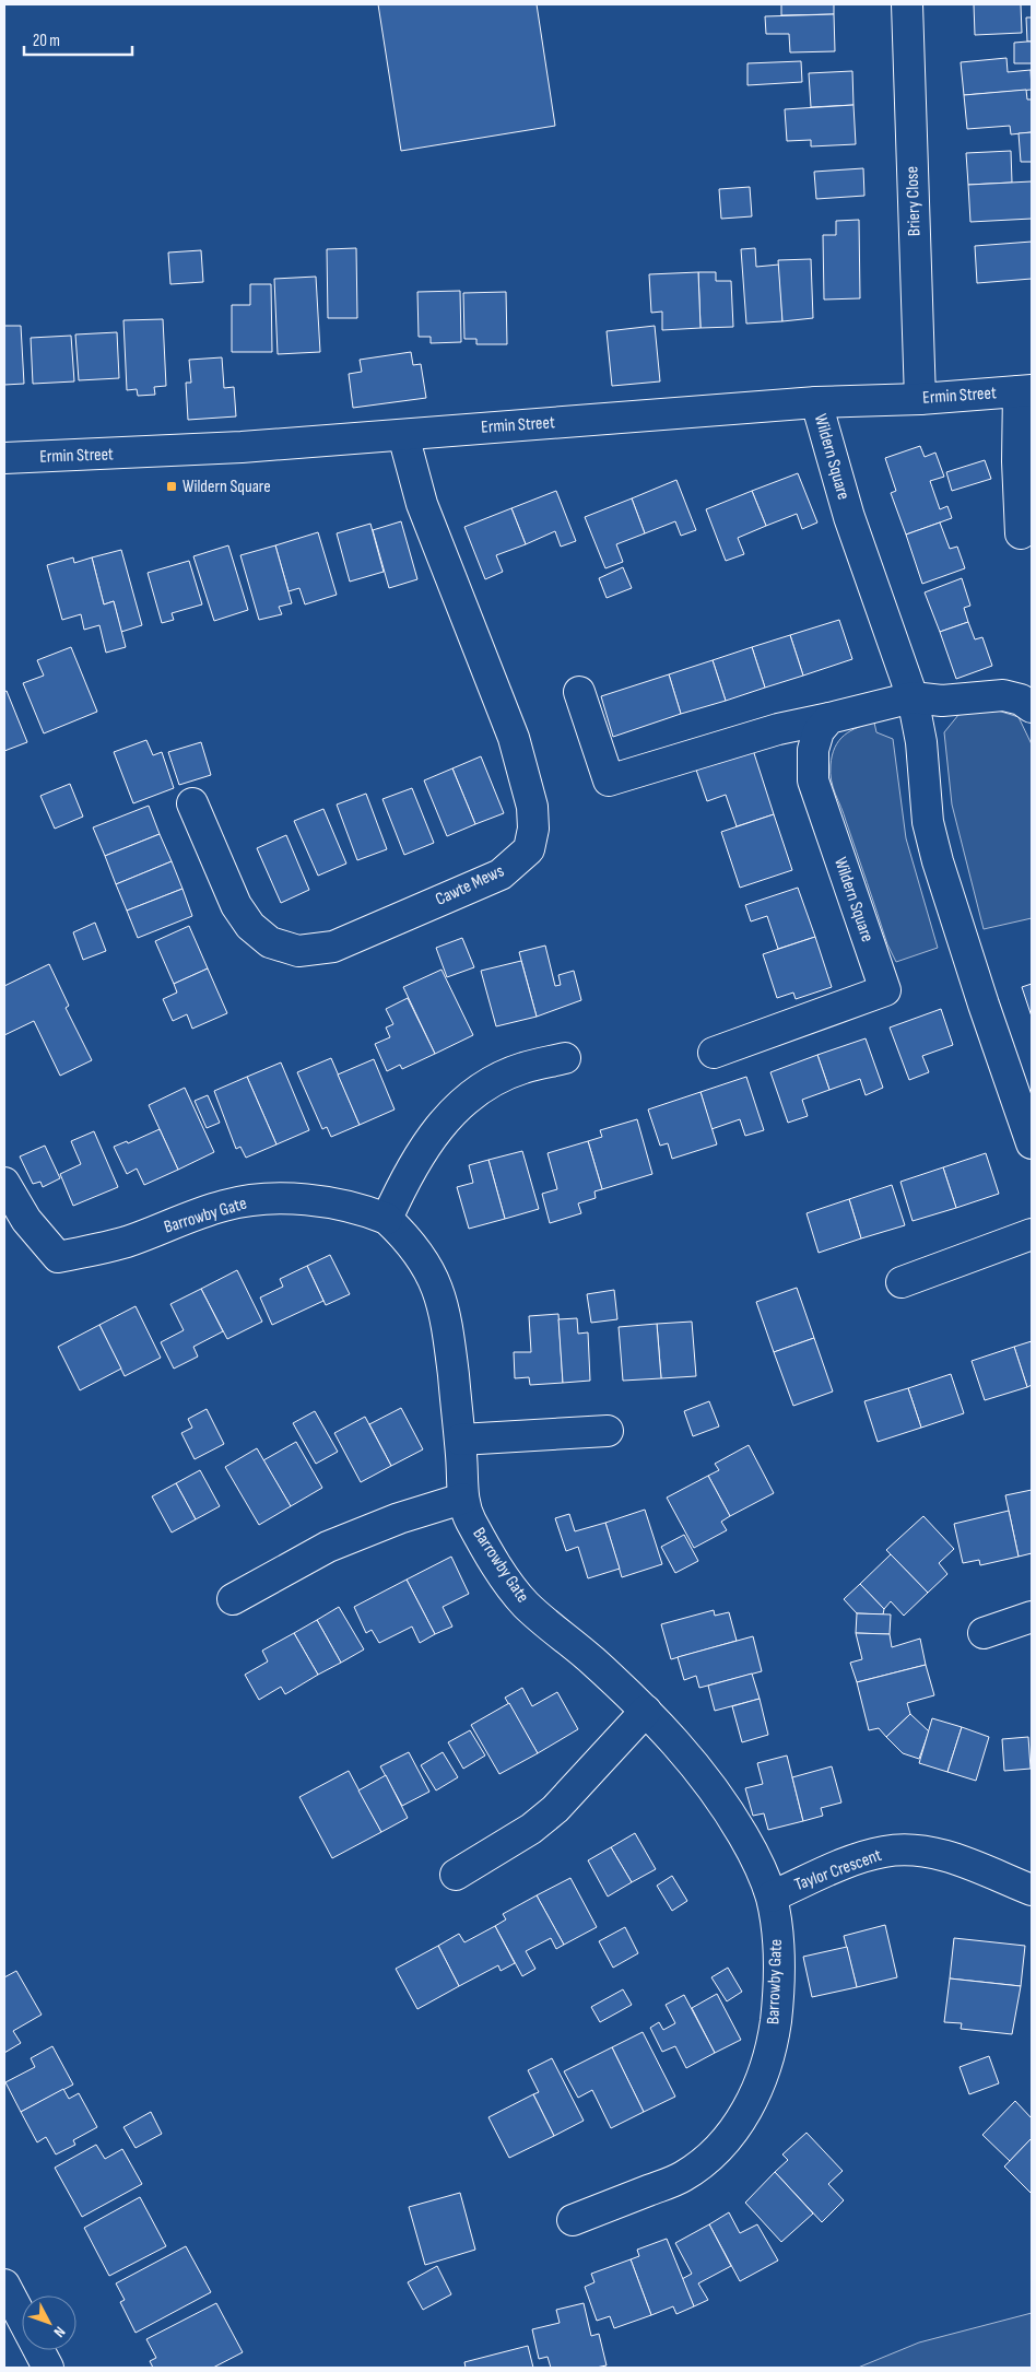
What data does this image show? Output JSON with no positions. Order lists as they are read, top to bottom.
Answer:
{
  "streets": {
    "street": [
      "Briery Close",
      "Ermin Street",
      "Wildern Square",
      "Cawte Mews",
      "Barrowby Gate",
      "Taylor Crescent"
    ]
  },
  "crossings": [
    ["Briery Close", "Ermin Street"],
    ["Ermin Street", "Wildern Square"],
    ["Ermin Street", "Cawte Mews"],
    ["Barrowby Gate", "Taylor Crescent"]
  ],
  "places": {
    "transit": ["Wildern Square"]
  },
  "scale_bar": "20 m",
  "north": "bottom right"
}
